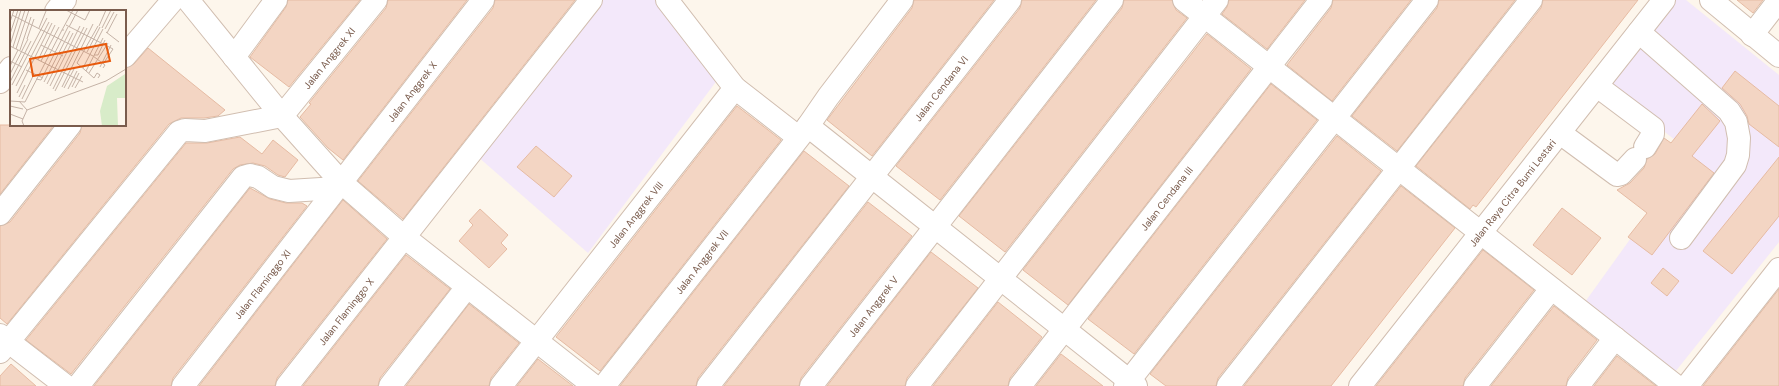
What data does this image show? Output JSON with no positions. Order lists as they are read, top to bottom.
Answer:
{
  "streets": {
    "street": [
      "Jalan Anggrek XI",
      "Jalan Cendana VI",
      "Jalan Anggrek X",
      "Jalan Raya Citra Bumi Lestari",
      "Jalan Cendana III",
      "Jalan Anggrek VIII",
      "Jalan Anggrek VII",
      "Jalan Flaminggo XI",
      "Jalan Anggrek V",
      "Jalan Flaminggo X"
    ]
  },
  "crossings": [
    ["Jalan Anggrek X", "Jalan Flaminggo XI"]
  ]
}
